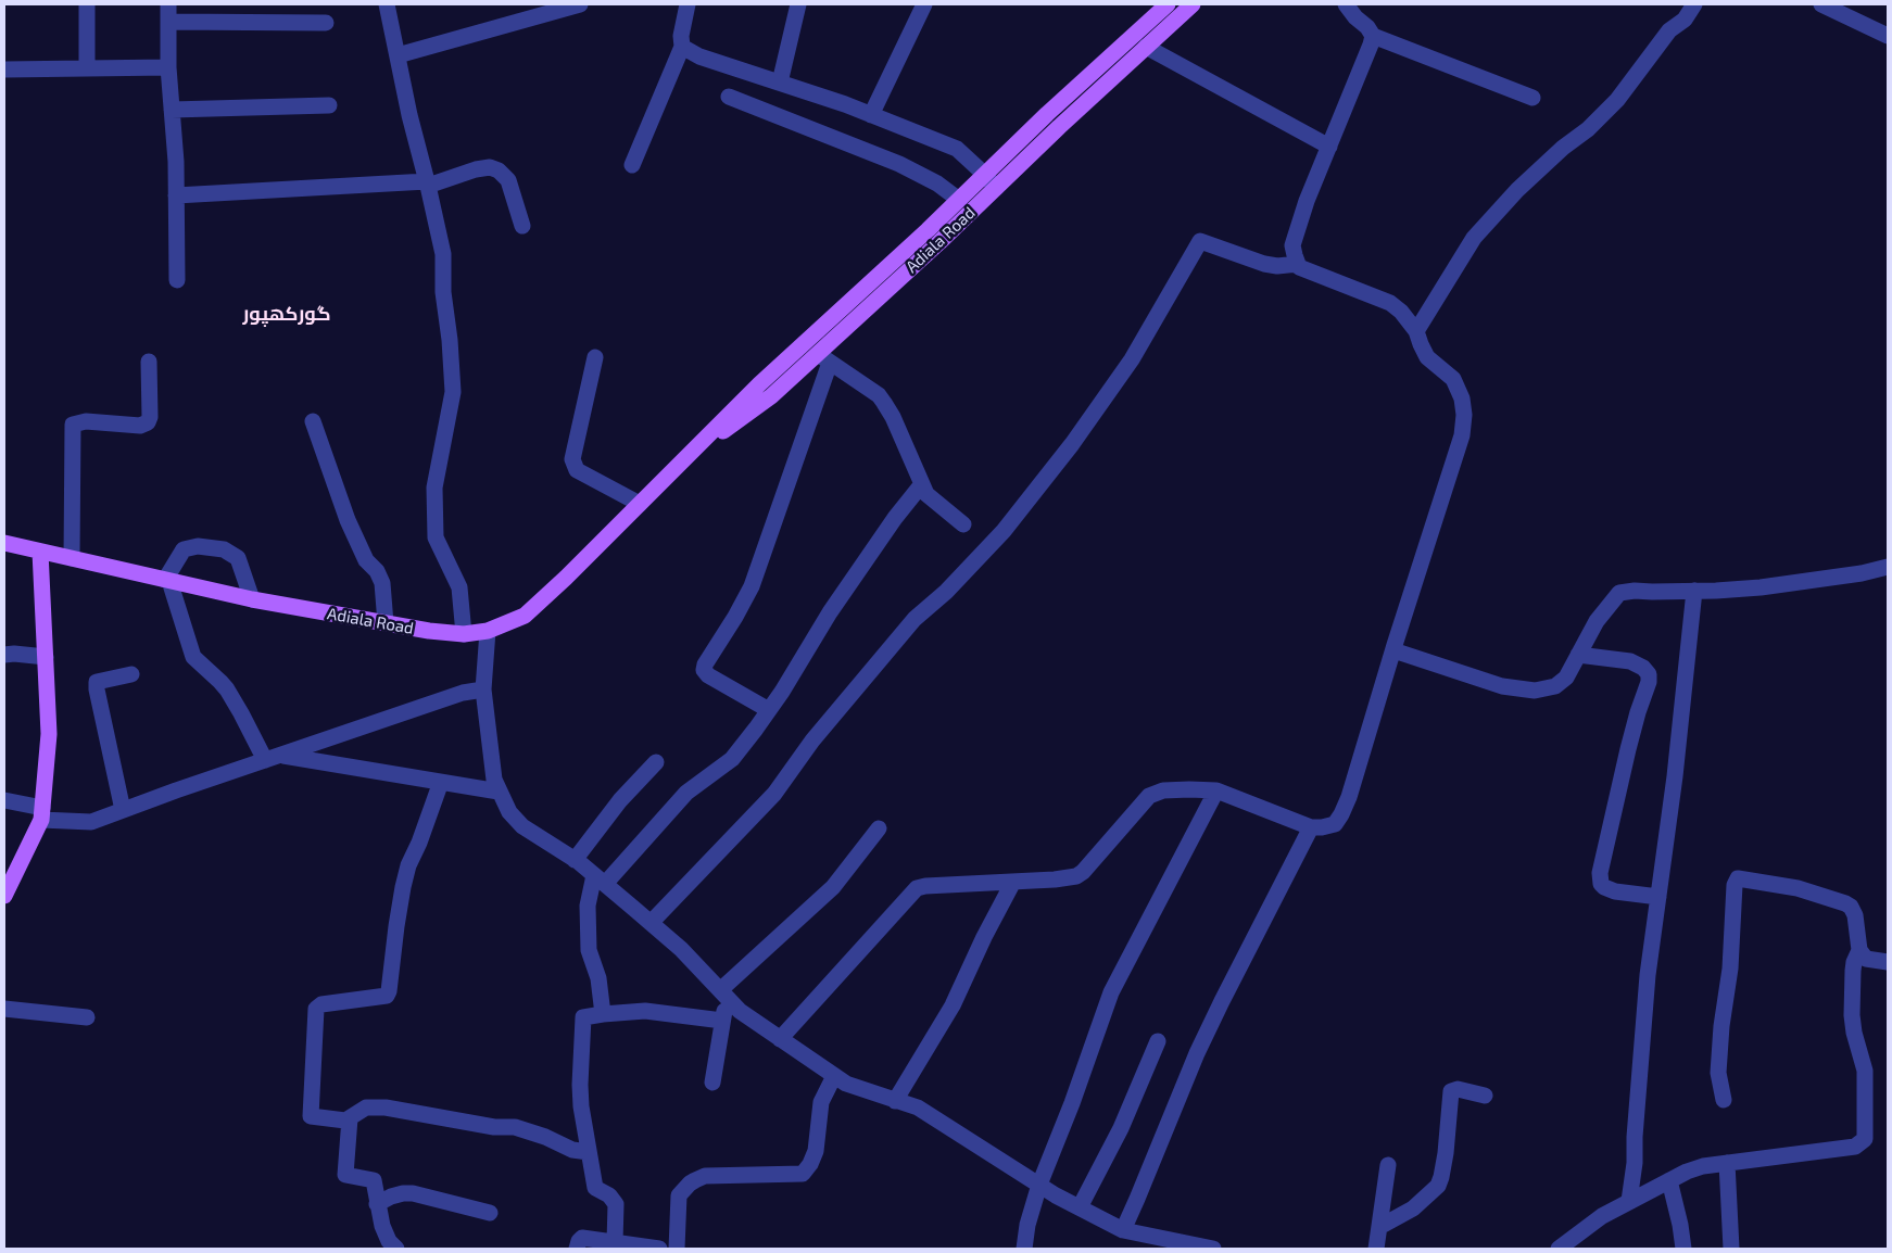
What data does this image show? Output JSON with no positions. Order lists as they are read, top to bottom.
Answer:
{
  "streets": {
    "main road": ["Adiala Road"]
  },
  "districts": ["گورکھپور"]
}
